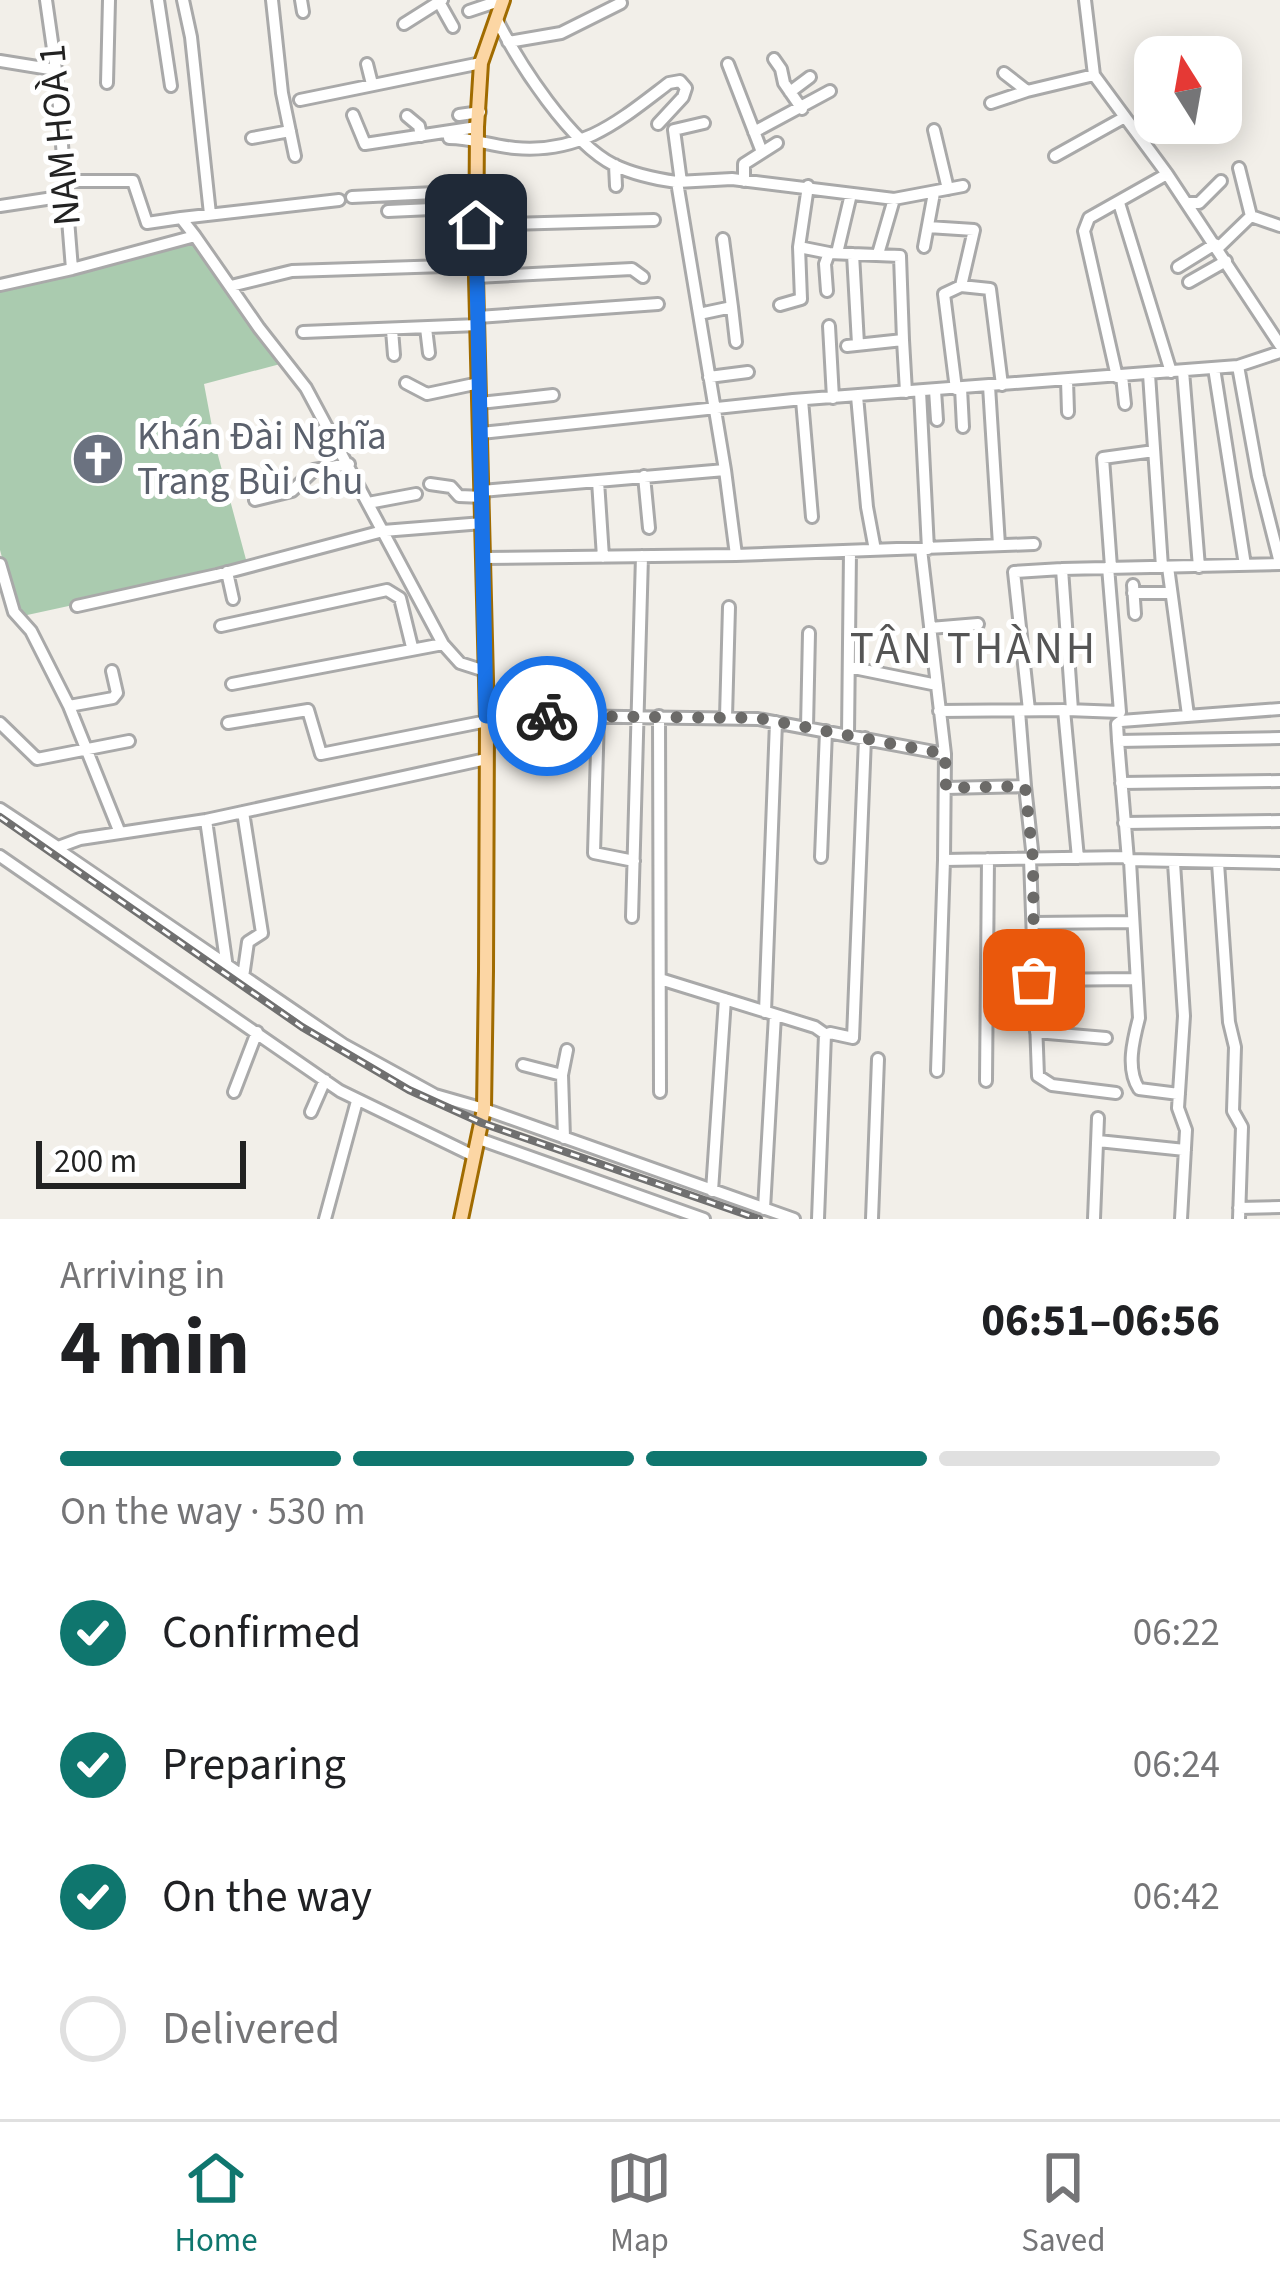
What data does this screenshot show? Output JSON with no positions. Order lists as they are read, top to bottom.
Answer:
{
  "streets": {
    "street": ["NAM HOÀ 1"]
  },
  "districts": ["TÂN THÀNH"],
  "places": {
    "church": ["Khán Đài Nghĩa Trang Bùi Chu"]
  },
  "scale_bar": "200 m",
  "north": "top",
  "page": {
    "scale": "200 m",
    "heading": ["4 min", "Arriving in", "06:51–06:56"],
    "bar": "On the way · 530 m",
    "list": [
      ["Confirmed", "06:22"],
      ["Preparing", "06:24"],
      ["On the way", "06:42"],
      "Delivered"
    ],
    "tabs": ["Home", "Map", "Saved"]
  }
}
